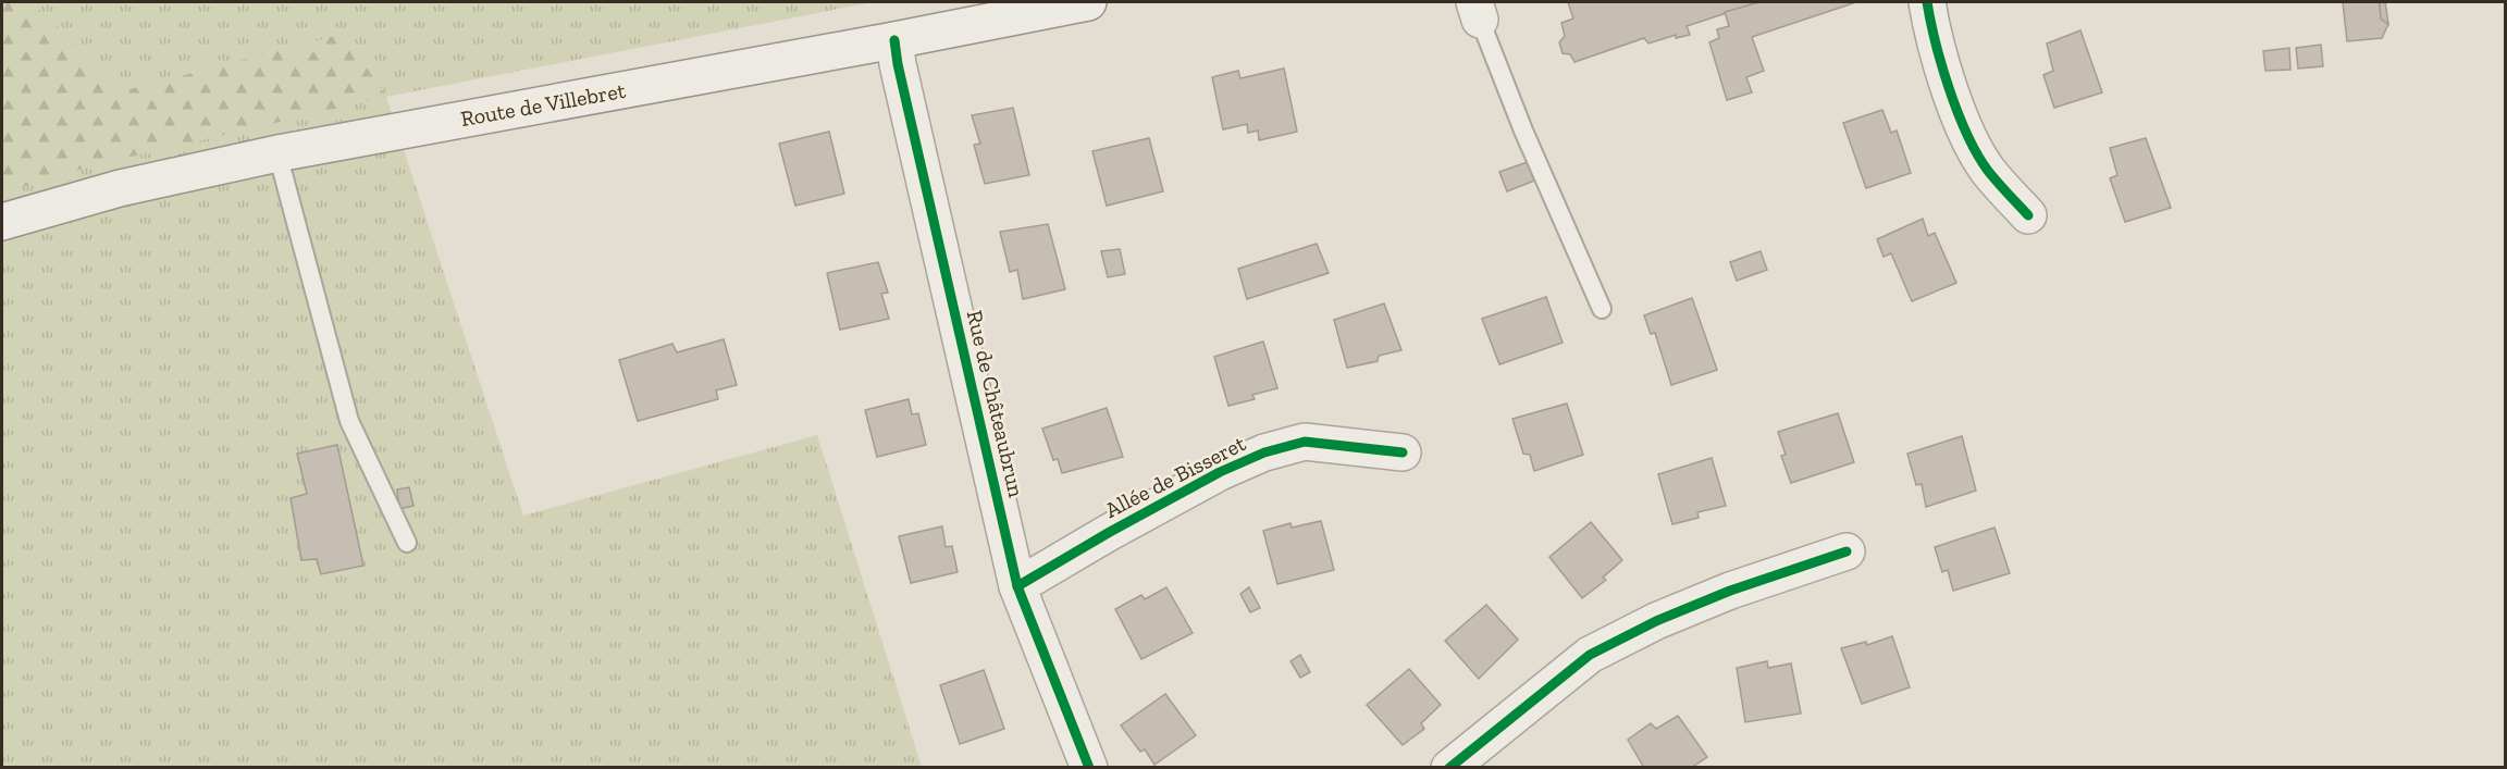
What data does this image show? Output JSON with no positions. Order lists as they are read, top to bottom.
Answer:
{
  "streets": {
    "street": ["Route de Villebret", "Rue de Châteaubrun", "Allée de Bisseret"]
  },
  "crossings": [
    ["Route de Villebret", "Rue de Châteaubrun"],
    ["Rue de Châteaubrun", "Allée de Bisseret"]
  ]
}
